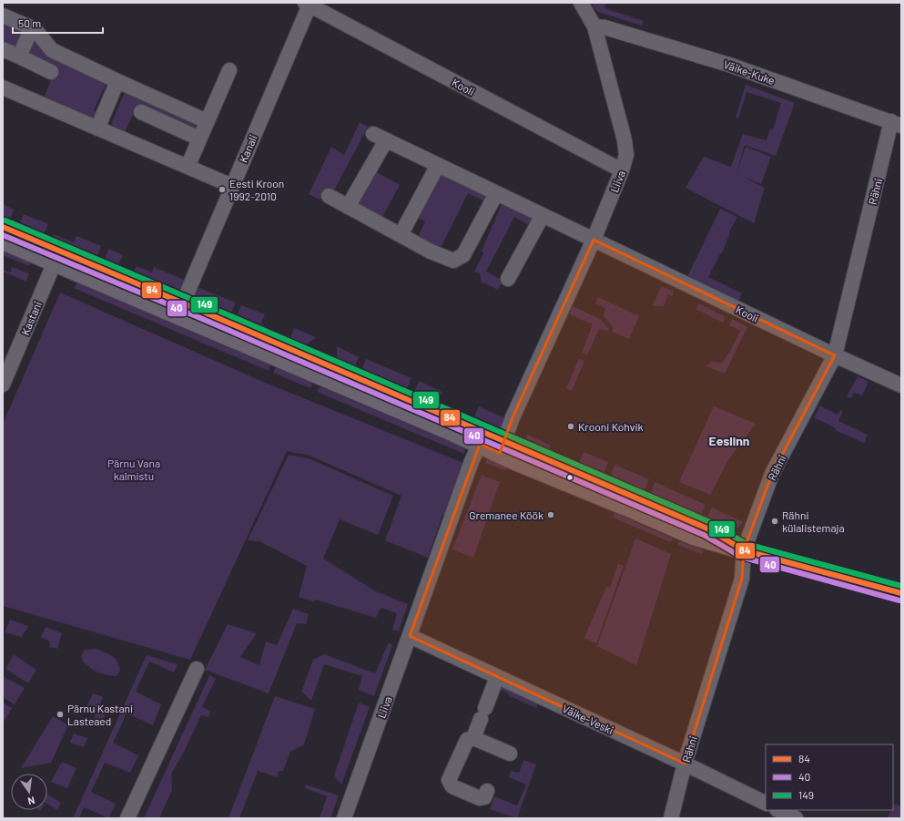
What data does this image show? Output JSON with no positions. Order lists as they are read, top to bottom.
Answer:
{
  "streets": {
    "street": [
      "Väike-Kuke",
      "Kooli",
      "Kanali",
      "Liiva",
      "Rähni",
      "Kastani",
      "Väike-Veski"
    ]
  },
  "crossings": [
    ["Väike-Kuke", "Liiva"],
    ["Väike-Kuke", "Rähni"],
    ["Kooli", "Kanali"],
    ["Kooli", "Liiva"],
    ["Kooli", "Rähni"],
    ["Liiva", "Väike-Veski"],
    ["Rähni", "Väike-Veski"]
  ],
  "districts": ["Eeslinn"],
  "parks": ["Pärnu Vana kalmistu"],
  "places": [
    "Eesti Kroon 1992-2010",
    "Krooni Kohvik",
    "Gremanee Köök",
    "Rähni külalistemaja",
    "Pärnu Kastani Lasteaed"
  ],
  "lines": ["transit line 149", "transit line 84", "transit line 40"],
  "legend": ["84", "40", "149"],
  "scale_bar": "50 m",
  "north": "bottom"
}
